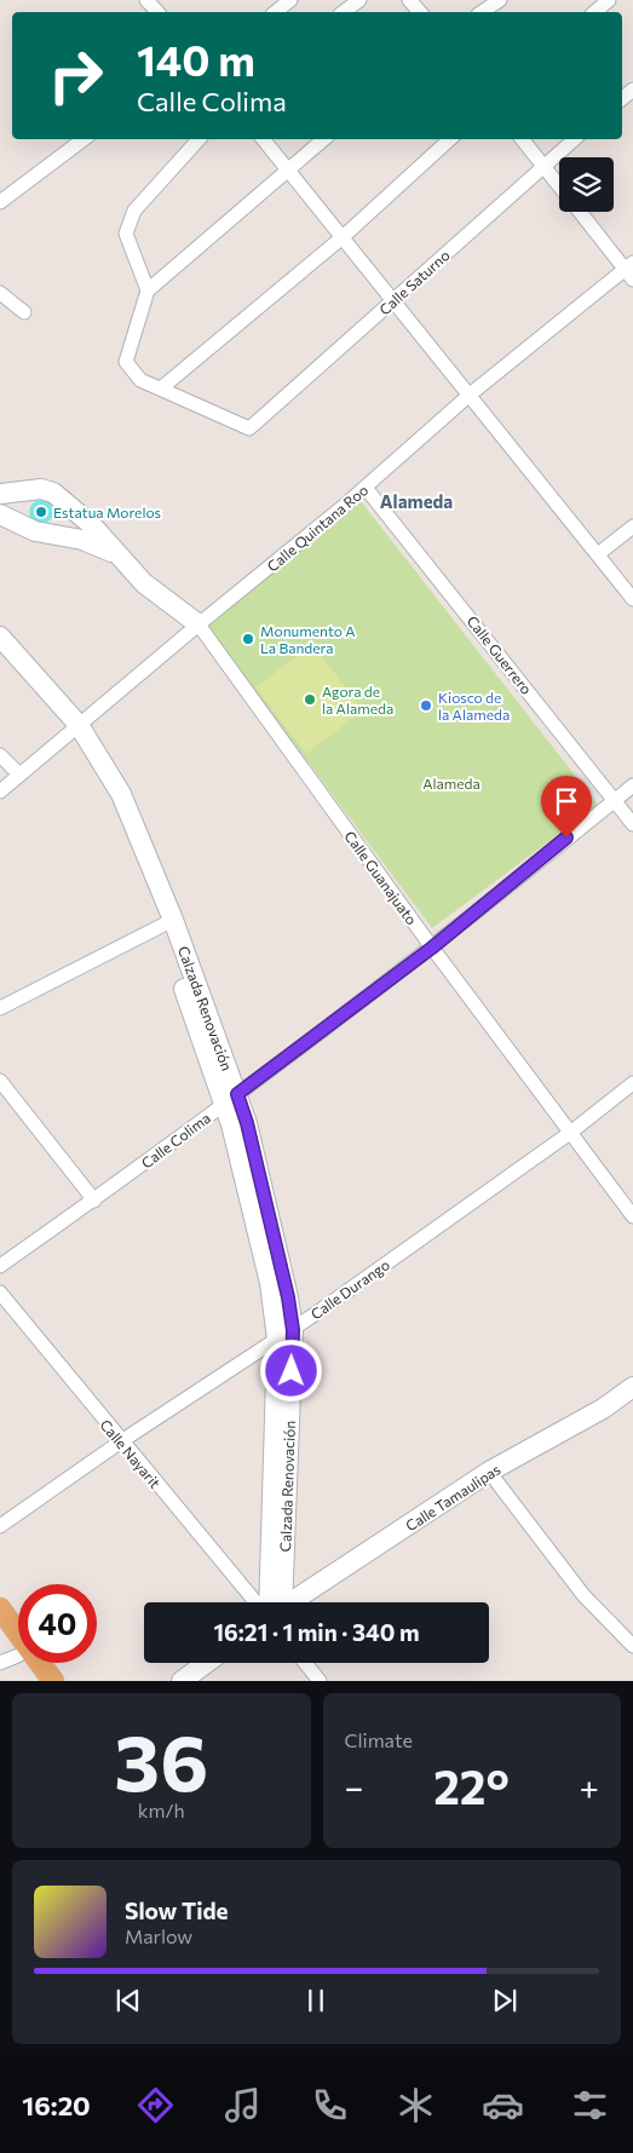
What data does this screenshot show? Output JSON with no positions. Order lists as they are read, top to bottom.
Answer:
{
  "streets": {
    "street": [
      "Calle Saturno",
      "Calle Quintana Roo",
      "Calle Guerrero",
      "Calle Guanajuato",
      "Calzada Renovación",
      "Calle Colima",
      "Calle Durango",
      "Calle Nayarit",
      "Calle Tamaulipas"
    ]
  },
  "crossings": [
    ["Calle Quintana Roo", "Calle Guerrero"],
    ["Calle Quintana Roo", "Calle Guanajuato"],
    ["Calle Quintana Roo", "Calzada Renovación"],
    ["Calle Guerrero", "Calle Colima"],
    ["Calle Guanajuato", "Calle Colima"],
    ["Calle Guanajuato", "Calle Durango"],
    ["Calzada Renovación", "Calle Colima"],
    ["Calzada Renovación", "Calle Durango"],
    ["Calle Durango", "Calle Nayarit"]
  ],
  "districts": ["Alameda"],
  "parks": ["Alameda"],
  "places": [
    "Estatua Morelos",
    "Monumento A La Bandera",
    "Agora de la Alameda",
    "Kiosco de la Alameda"
  ],
  "page": {
    "turn": ["140 m", "Calle Colima"],
    "limit": "40",
    "trip": "16:21 · 1 min · 340 m",
    "tile": [
      ["36", "km/h"],
      "Climate"
    ],
    "heat": ["−", "22°", "+"],
    "song": ["Slow Tide", "Marlow"],
    "tabs": "16:20"
  }
}
